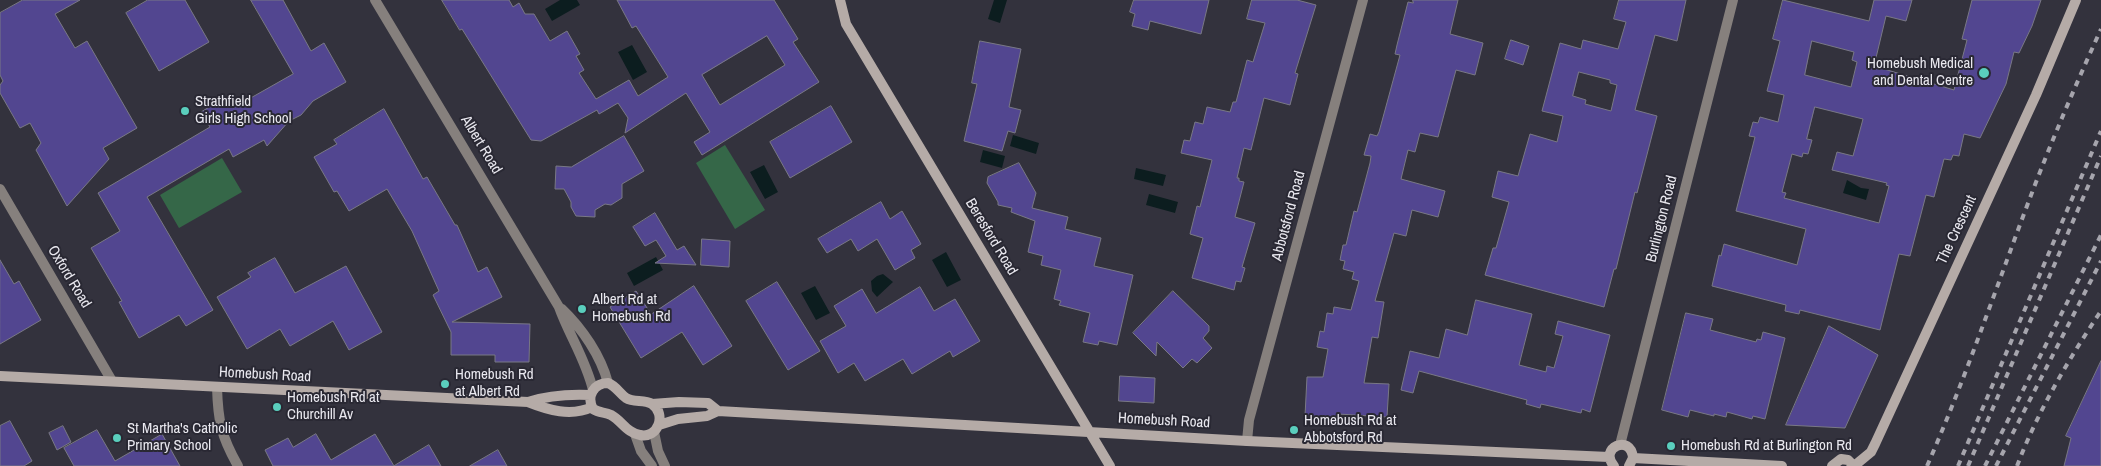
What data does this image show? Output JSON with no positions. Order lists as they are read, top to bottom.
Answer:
{
  "streets": {
    "main road": ["The Crescent", "Beresford Road", "Homebush Road"],
    "street": [
      "Albert Road",
      "Abbotsford Road",
      "Burlington Road",
      "Oxford Road"
    ]
  },
  "crossings": [
    ["Albert Road", "Homebush Road"],
    ["Abbotsford Road", "Homebush Road"],
    ["Beresford Road", "Homebush Road"],
    ["Oxford Road", "Homebush Road"]
  ],
  "places": [
    "Homebush Medical and Dental Centre",
    "Strathfield Girls High School",
    "Albert Rd at Homebush Rd",
    "Homebush Rd at Albert Rd",
    "Homebush Rd at Churchill Av",
    "Homebush Rd at Abbotsford Rd",
    "St Martha's Catholic Primary School",
    "Homebush Rd at Burlington Rd"
  ]
}
